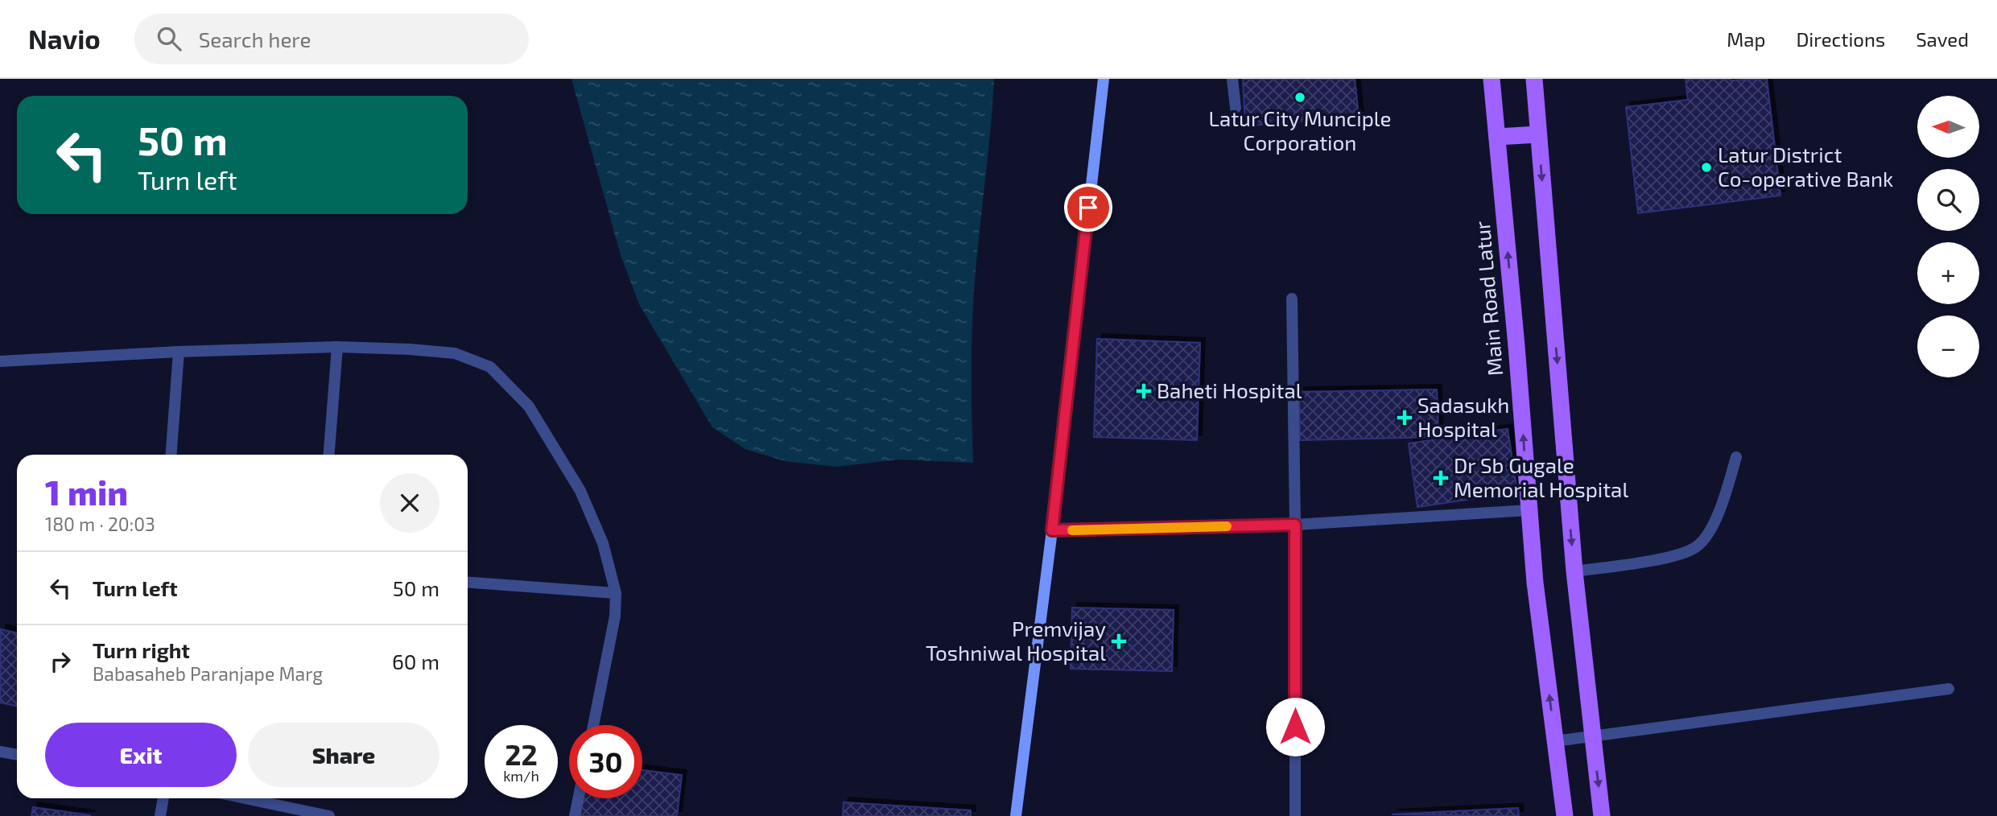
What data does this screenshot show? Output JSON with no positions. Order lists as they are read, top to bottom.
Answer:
{
  "streets": {
    "main road": ["Main Road Latur"]
  },
  "places": {
    "other": ["Latur City Munciple Corporation", "Latur District Co-operative Bank"],
    "health": [
      "Baheti Hospital",
      "Sadasukh Hospital",
      "Dr Sb Gugale Memorial Hospital",
      "Premvijay Toshniwal Hospital"
    ]
  },
  "north": "left",
  "page": {
    "header": "Navio",
    "search": "Search here",
    "nav": ["Map", "Directions", "Saved"],
    "map_buttons": ["+", "−"],
    "turn": ["50 m", "Turn left"],
    "heading": ["1 min", "180 m · 20:03"],
    "list": [
      {
        "name": "Turn left",
        "value": "50 m"
      },
      {
        "name": "Turn right",
        "note": "Babasaheb Paranjape Marg",
        "value": "60 m"
      }
    ],
    "buttons": ["Exit", "Share"],
    "speed": "22 km/h",
    "limit": "30"
  }
}
